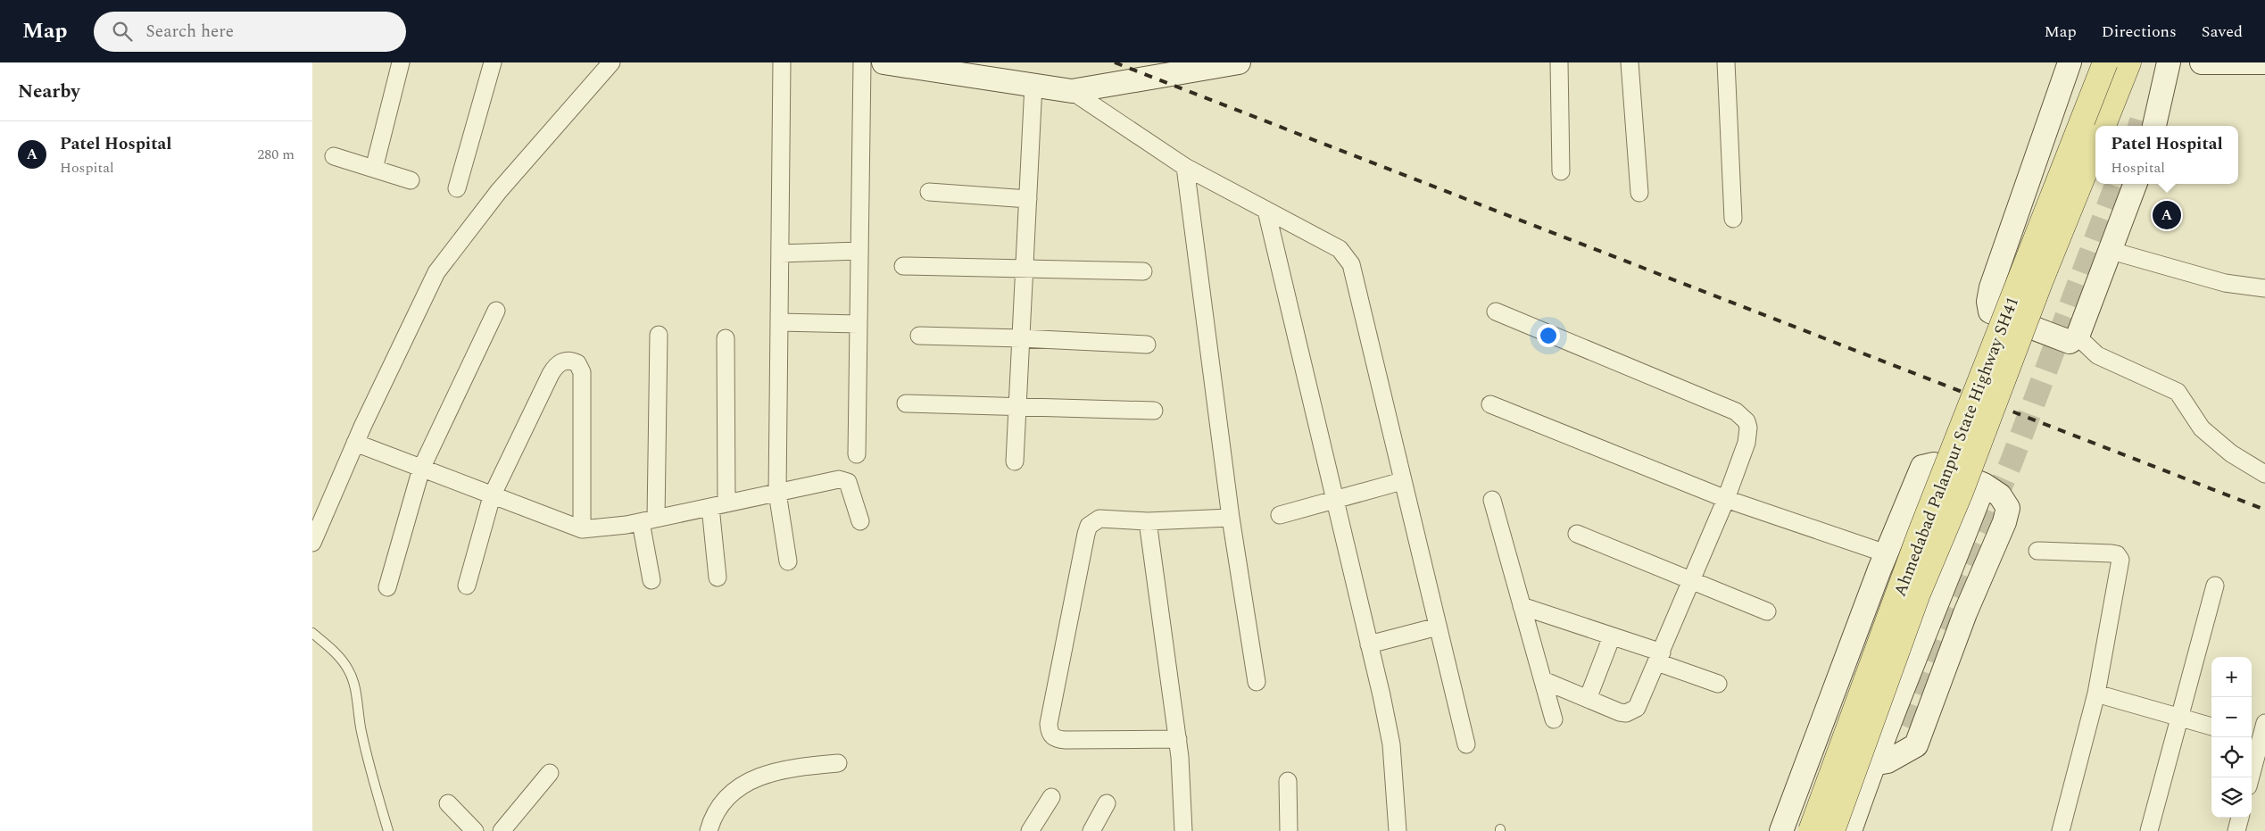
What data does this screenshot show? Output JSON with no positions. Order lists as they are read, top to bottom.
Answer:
{
  "streets": {
    "main road": ["Ahmedabad Palanpur State Highway SH41"]
  },
  "page": {
    "header": "Map",
    "search": "Search here",
    "nav": ["Map", "Directions", "Saved"],
    "heading": "Nearby",
    "list": [
      {
        "mark": "A",
        "name": "Patel Hospital",
        "note": "Hospital",
        "value": "280 m"
      }
    ],
    "popup": ["Patel Hospital", "Hospital"],
    "pins": "A",
    "map_buttons": ["+", "−"]
  }
}
